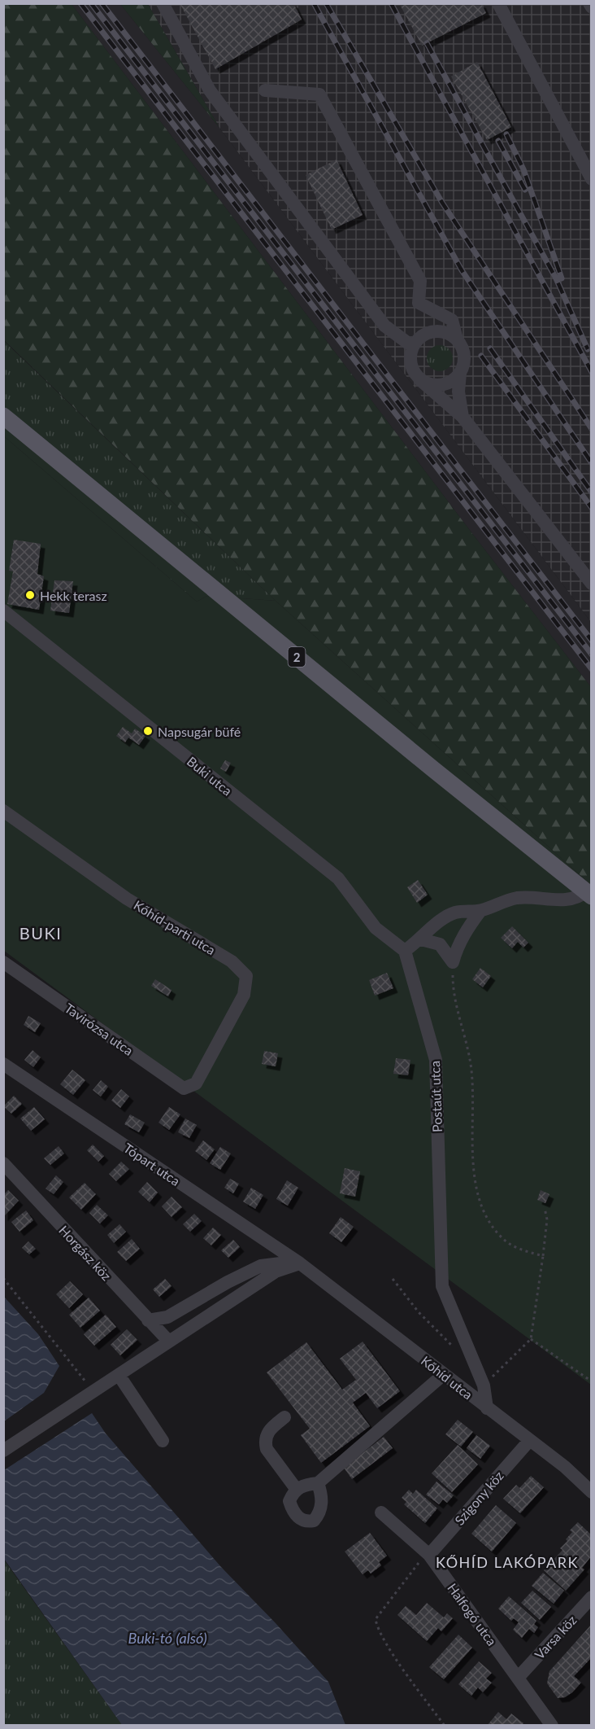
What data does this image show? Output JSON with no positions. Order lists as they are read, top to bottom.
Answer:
{
  "streets": {
    "main road": ["2"],
    "street": [
      "Buki utca",
      "Kőhíd-parti utca",
      "Tavirózsa utca",
      "Postaút utca",
      "Tópart utca",
      "Horgász köz",
      "Kőhíd utca",
      "Szigony köz",
      "Halfogó utca",
      "Varsa köz"
    ]
  },
  "crossings": [
    ["Buki utca", "Postaút utca"],
    ["Kőhíd-parti utca", "Tavirózsa utca"],
    ["Postaút utca", "Kőhíd utca"],
    ["Tópart utca", "Kőhíd utca"],
    ["Kőhíd utca", "Szigony köz"],
    ["Szigony köz", "Halfogó utca"],
    ["Halfogó utca", "Varsa köz"]
  ],
  "districts": ["BUKI", "KŐHÍD LAKÓPARK"],
  "water": ["Buki-tó (alsó)"],
  "places": ["Hekk terasz", "Napsugár büfé"]
}
